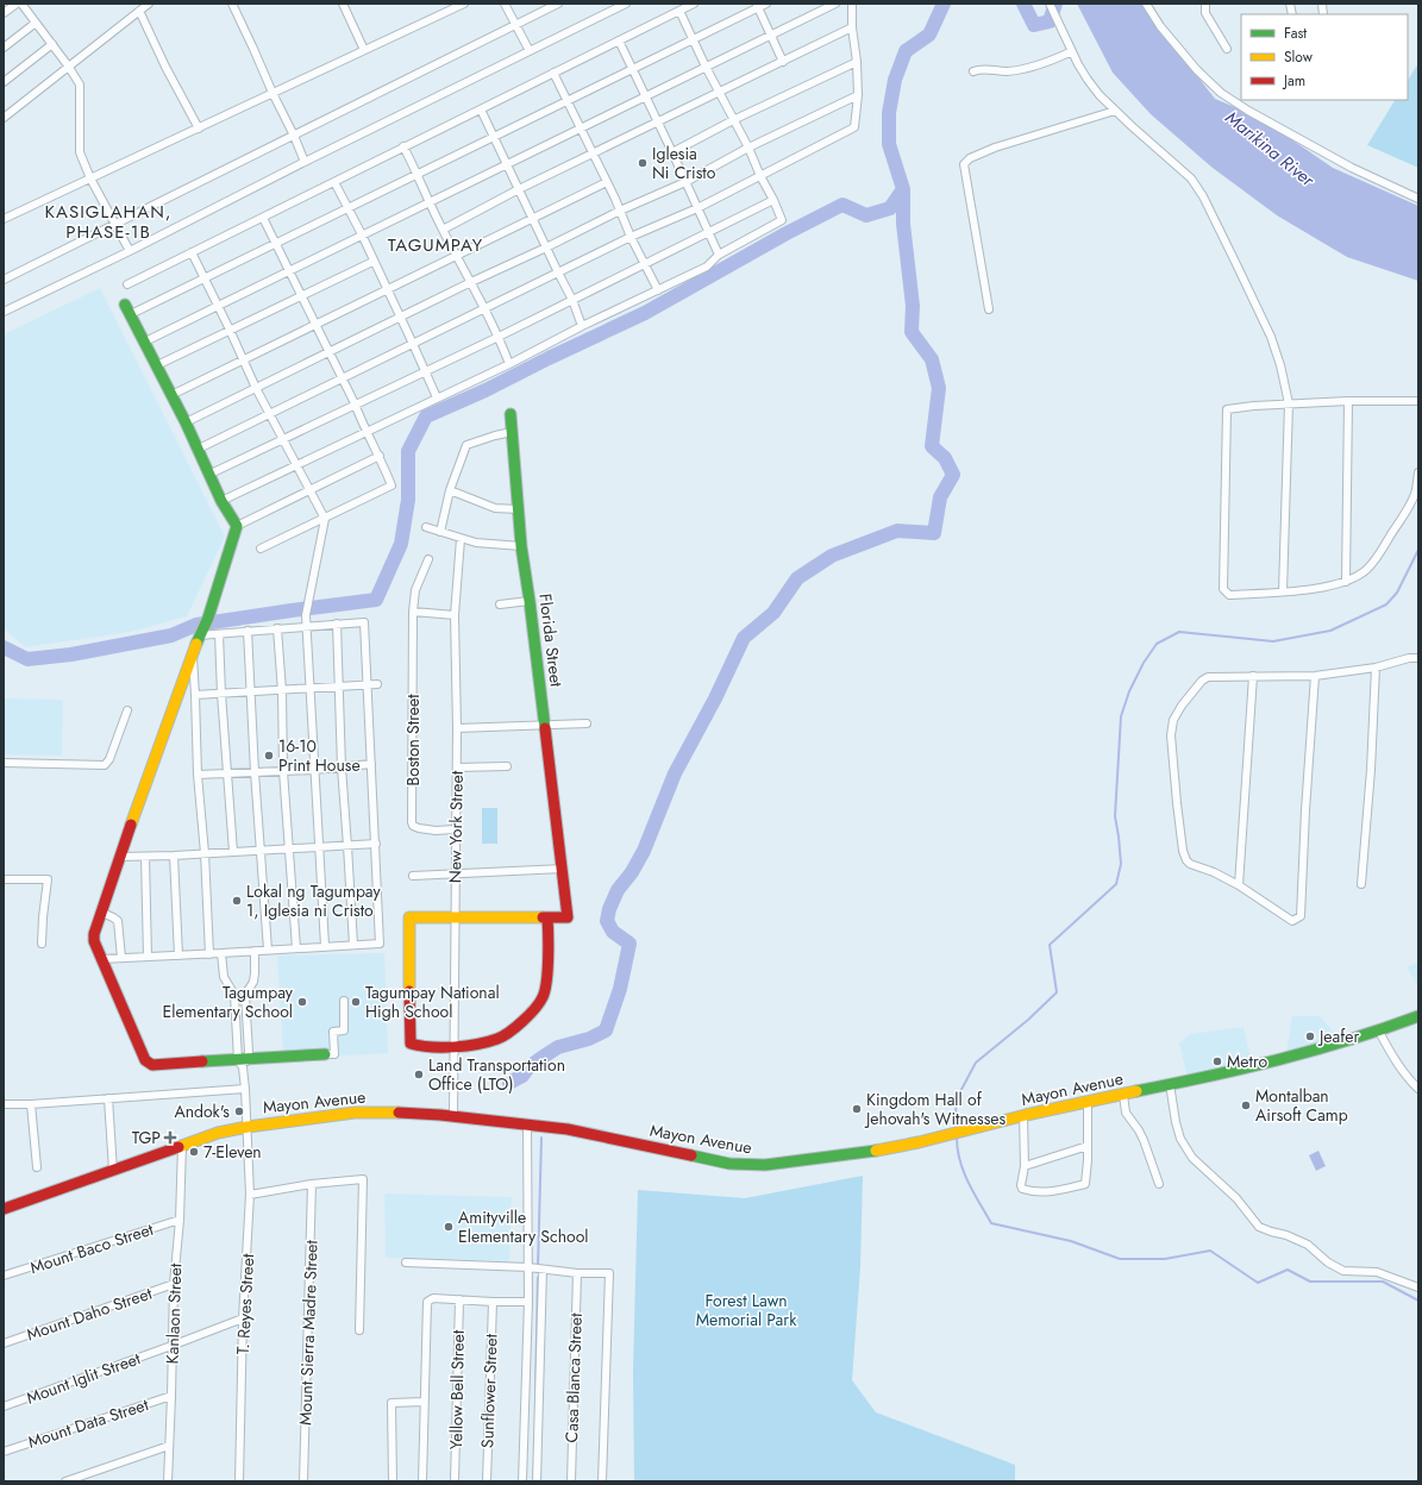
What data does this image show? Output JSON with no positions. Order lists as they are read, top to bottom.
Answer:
{
  "streets": {
    "street": [
      "Florida Street",
      "Boston Street",
      "New York Street",
      "Mayon Avenue",
      "Mount Baco Street",
      "T. Reyes Street",
      "Mount Daho Street",
      "Kanlaon Street",
      "Mount Sierra Madre Street",
      "Mount Iglit Street",
      "Casa Blanca Street",
      "Yellow Bell Street",
      "Sunflower Street",
      "Mount Data Street"
    ]
  },
  "crossings": [
    ["Boston Street", "New York Street"],
    ["New York Street", "Mayon Avenue"],
    ["Mayon Avenue", "T. Reyes Street"],
    ["Mayon Avenue", "Kanlaon Street"],
    ["Mount Baco Street", "Kanlaon Street"],
    ["T. Reyes Street", "Mount Iglit Street"],
    ["Mount Daho Street", "Kanlaon Street"],
    ["Kanlaon Street", "Mount Iglit Street"],
    ["Kanlaon Street", "Mount Data Street"]
  ],
  "districts": ["KASIGLAHAN, PHASE-1B", "TAGUMPAY"],
  "water": ["Marikina River"],
  "parks": ["Forest Lawn Memorial Park"],
  "places": {
    "other": [
      "Iglesia Ni Cristo",
      "16-10 Print House",
      "Lokal ng Tagumpay 1, Iglesia ni Cristo",
      "Tagumpay Elementary School",
      "Tagumpay National High School",
      "Jeafer",
      "Metro",
      "Land Transportation Office (LTO)",
      "Montalban Airsoft Camp",
      "Kingdom Hall of Jehovah's Witnesses",
      "Andok's",
      "7-Eleven",
      "Amityville Elementary School"
    ],
    "health": ["TGP"]
  },
  "legend": ["Fast", "Slow", "Jam"]
}
